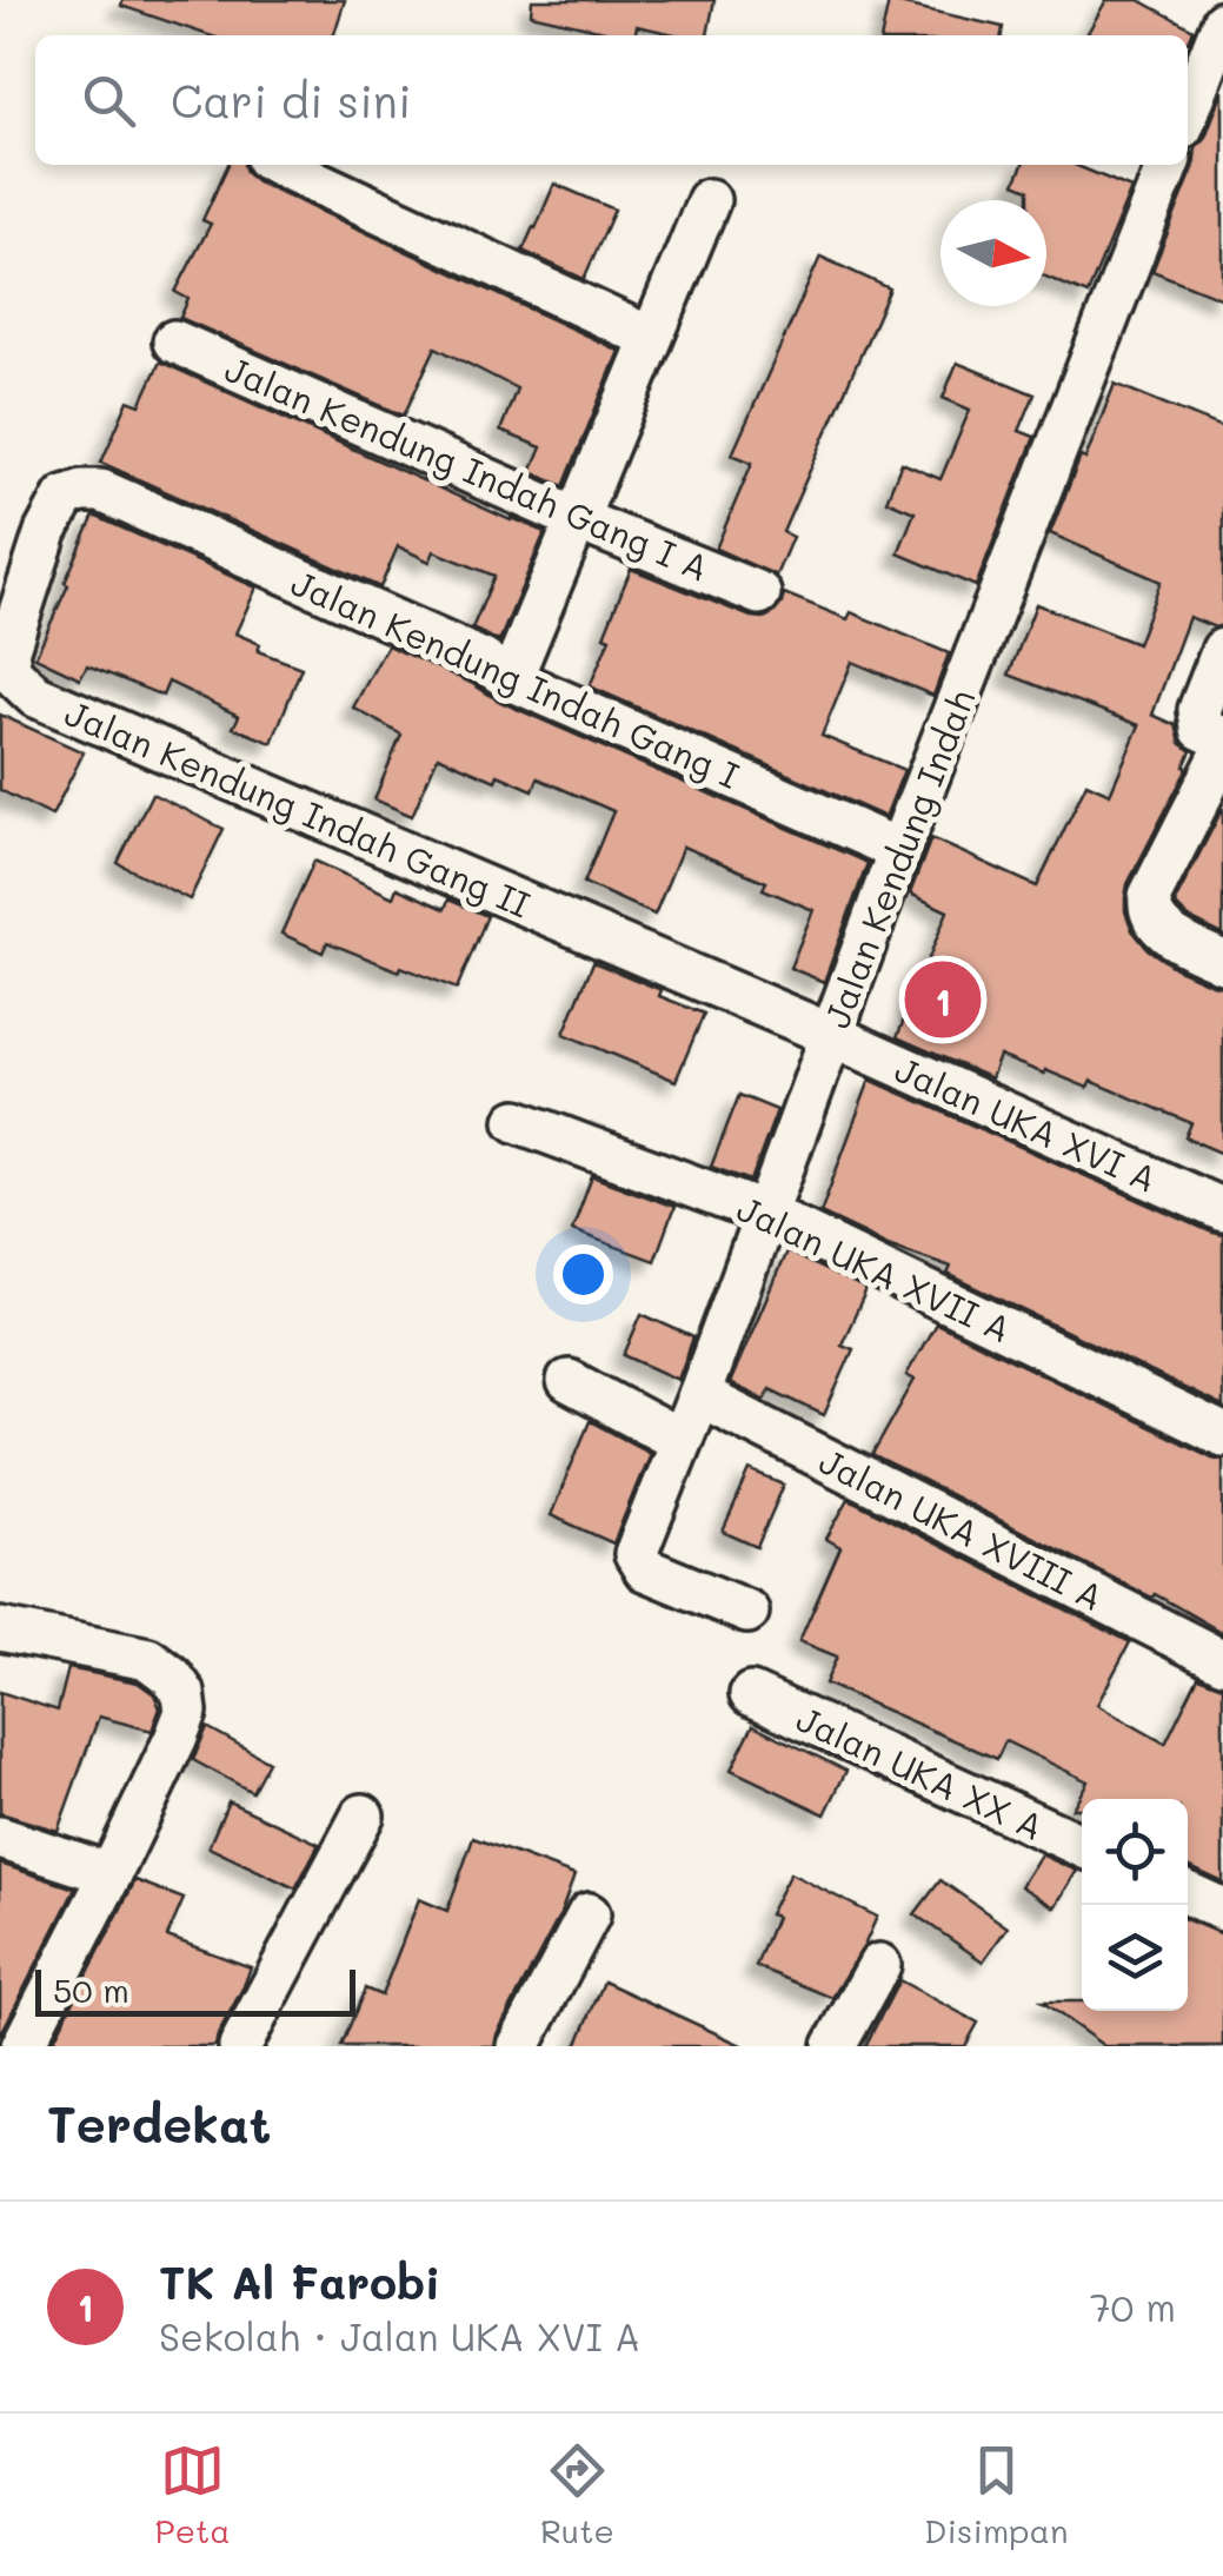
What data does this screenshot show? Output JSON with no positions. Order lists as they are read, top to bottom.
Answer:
{
  "streets": {
    "street": [
      "Jalan Kendung Indah Gang I A",
      "Jalan Kendung Indah Gang I",
      "Jalan Kendung Indah Gang II",
      "Jalan Kendung Indah",
      "Jalan UKA XVI A",
      "Jalan UKA XVII A",
      "Jalan UKA XVIII A",
      "Jalan UKA XX A"
    ]
  },
  "crossings": [
    ["Jalan Kendung Indah Gang I", "Jalan Kendung Indah Gang II"],
    ["Jalan Kendung Indah Gang I", "Jalan Kendung Indah"],
    ["Jalan Kendung Indah Gang II", "Jalan Kendung Indah"],
    ["Jalan Kendung Indah Gang II", "Jalan UKA XVI A"],
    ["Jalan Kendung Indah", "Jalan UKA XVI A"],
    ["Jalan Kendung Indah", "Jalan UKA XVII A"],
    ["Jalan Kendung Indah", "Jalan UKA XVIII A"]
  ],
  "scale_bar": "50 m",
  "north": "right",
  "page": {
    "search": "Cari di sini",
    "pins": "1",
    "scale": "50 m",
    "heading": "Terdekat",
    "list": [
      {
        "mark": "1",
        "name": "TK Al Farobi",
        "note": "Sekolah · Jalan UKA XVI A",
        "value": "70 m"
      }
    ],
    "nav": ["Peta", "Rute", "Disimpan"]
  }
}
